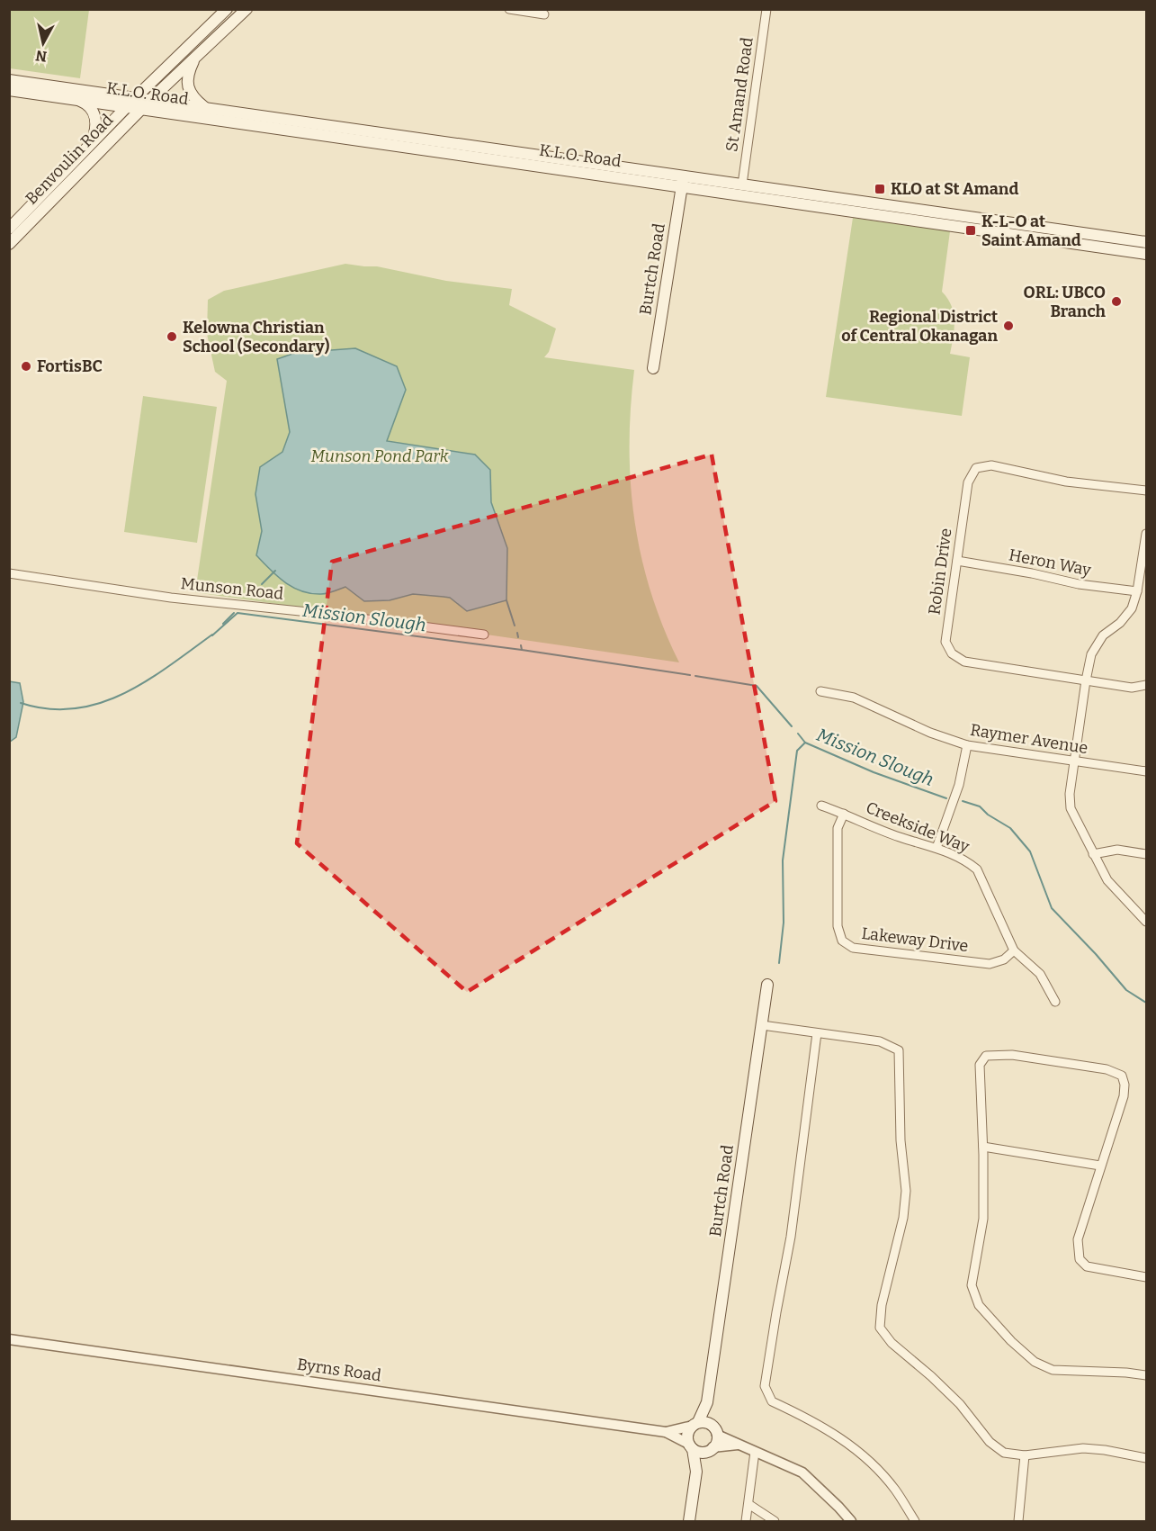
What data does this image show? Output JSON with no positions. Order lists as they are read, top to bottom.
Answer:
{
  "streets": {
    "main road": ["K.L.O. Road", "Benvoulin Road", "Burtch Road"],
    "street": [
      "St Amand Road",
      "Heron Way",
      "Robin Drive",
      "Munson Road",
      "Raymer Avenue",
      "Creekside Way",
      "Lakeway Drive",
      "Byrns Road"
    ]
  },
  "crossings": [
    ["K.L.O. Road", "St Amand Road"],
    ["K.L.O. Road", "Benvoulin Road"],
    ["K.L.O. Road", "Burtch Road"],
    ["Burtch Road", "Byrns Road"],
    ["Heron Way", "Robin Drive"],
    ["Creekside Way", "Lakeway Drive"]
  ],
  "water": ["Mission Slough"],
  "parks": ["Munson Pond Park"],
  "places": {
    "transit": ["KLO at St Amand", "K-L-O at Saint Amand"],
    "other": [
      "ORL: UBCO Branch",
      "Regional District of Central Okanagan",
      "Kelowna Christian School (Secondary)",
      "FortisBC"
    ]
  },
  "north": "bottom"
}
